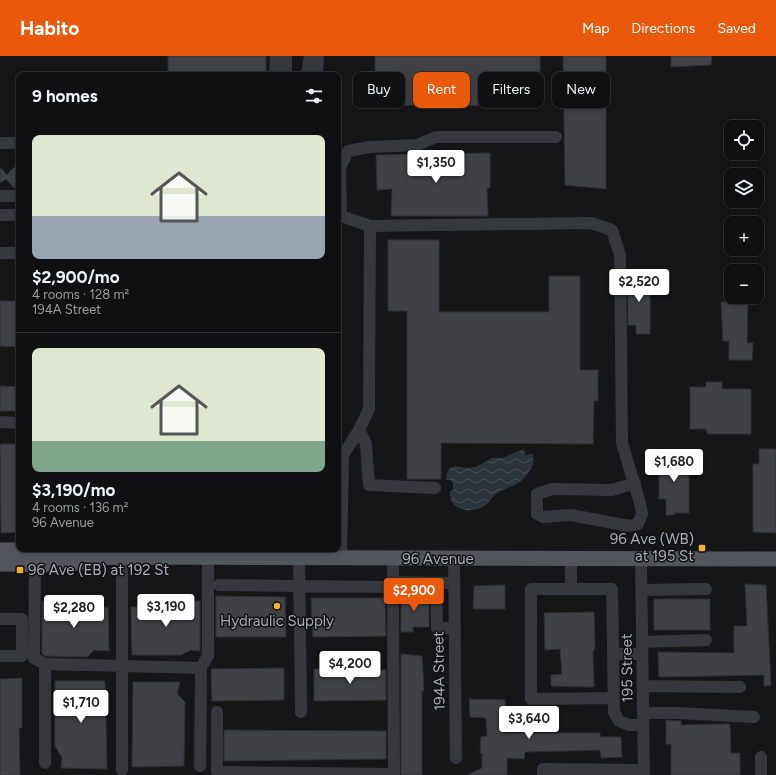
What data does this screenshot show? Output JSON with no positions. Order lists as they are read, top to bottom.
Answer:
{
  "streets": {
    "main road": ["96 Avenue"],
    "street": ["195 Street", "194A Street"]
  },
  "crossings": [
    ["96 Avenue", "195 Street"],
    ["96 Avenue", "194A Street"]
  ],
  "places": {
    "transit": ["96 Ave (WB) at 195 St", "96 Ave (EB) at 192 St"],
    "other": ["Hydraulic Supply"]
  },
  "page": {
    "header": "Habito",
    "nav": ["Map", "Directions", "Saved"],
    "chip": [
      "Buy",
      "Rent",
      "Filters",
      "New"
    ],
    "heading": "9 homes",
    "map_buttons": ["+", "−"],
    "list": [
      {
        "name": "$2,900/mo",
        "note": "4 rooms · 128 m² · 194A Street"
      },
      {
        "name": "$3,190/mo",
        "note": "4 rooms · 136 m² · 96 Avenue"
      }
    ],
    "price": [
      "$1,350",
      "$2,520",
      "$1,680",
      "$2,900",
      "$3,190",
      "$2,280",
      "$4,200",
      "$1,710",
      "$3,640"
    ]
  }
}
